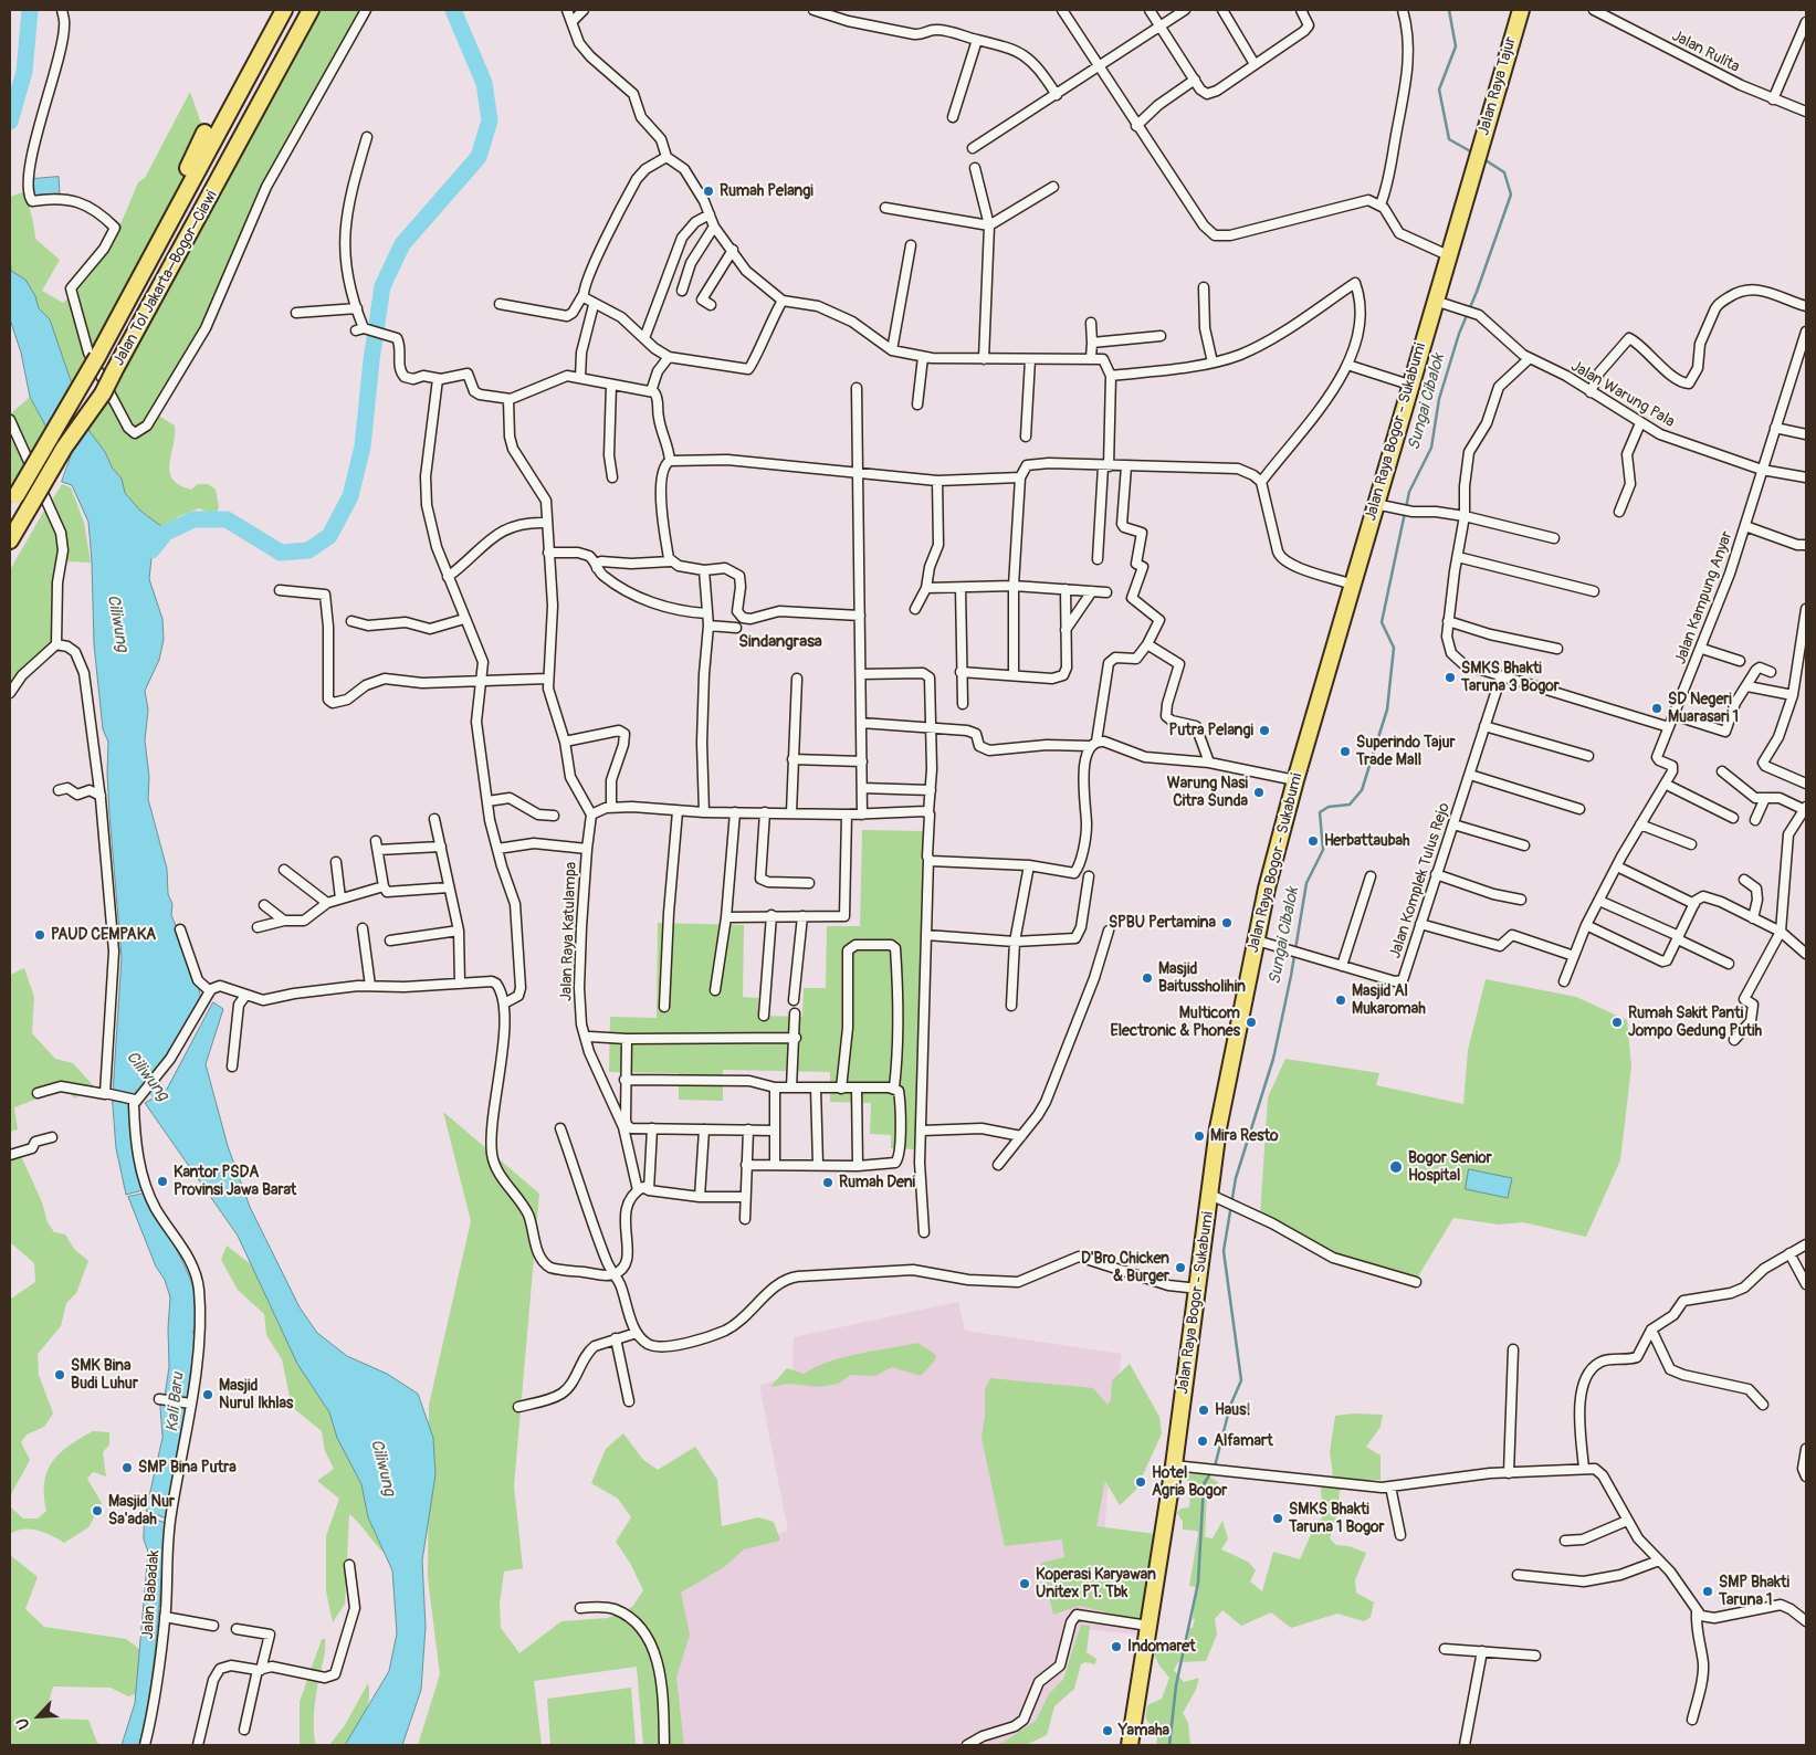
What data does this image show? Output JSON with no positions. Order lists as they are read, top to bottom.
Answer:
{
  "streets": {
    "highway": ["Jalan Raya Tajur", "Jalan Tol Jakarta–Bogor–Ciawi", "Jalan Raya Bogor - Sukabumi"],
    "street": [
      "Jalan Rulita",
      "Jalan Warung Pala",
      "Jalan Kampung Anyar",
      "Jalan Komplek Tulus Rejo",
      "Jalan Raya Katulampa",
      "Jalan Babadak"
    ]
  },
  "crossings": [
    ["Jalan Raya Tajur", "Jalan Raya Bogor - Sukabumi"],
    ["Jalan Warung Pala", "Jalan Raya Bogor - Sukabumi"],
    ["Jalan Warung Pala", "Jalan Kampung Anyar"],
    ["Jalan Raya Bogor - Sukabumi", "Jalan Komplek Tulus Rejo"]
  ],
  "districts": ["Sindangrasa"],
  "water": ["Sungai Cibalok", "Ciliwung", "Kali Baru"],
  "places": [
    "Rumah Pelangi",
    "SMKS Bhakti Taruna 3 Bogor",
    "SD Negeri Muarasari 1",
    "Putra Pelangi",
    "Superindo Tajur Trade Mall",
    "Warung Nasi Citra Sunda",
    "Herbattaubah",
    "SPBU Pertamina",
    "PAUD CEMPAKA",
    "Masjid Baitussholihin",
    "Masjid Al Mukaromah",
    "Multicom Electronic & Phones",
    "Rumah Sakit Panti Jompo Gedung Putih",
    "Mira Resto",
    "Bogor Senior Hospital",
    "Kantor PSDA Provinsi Jawa Barat",
    "Rumah Deni",
    "D'Bro Chicken & Burger",
    "SMK Bina Budi Luhur",
    "Masjid Nurul Ikhlas",
    "Haus!",
    "Alfamart",
    "SMP Bina Putra",
    "Hotel Agria Bogor",
    "Masjid Nur Sa'adah",
    "SMKS Bhakti Taruna 1 Bogor",
    "Koperasi Karyawan Unitex PT. Tbk",
    "SMP Bhakti Taruna 1",
    "Indomaret",
    "Yamaha"
  ],
  "north": "bottom left"
}
